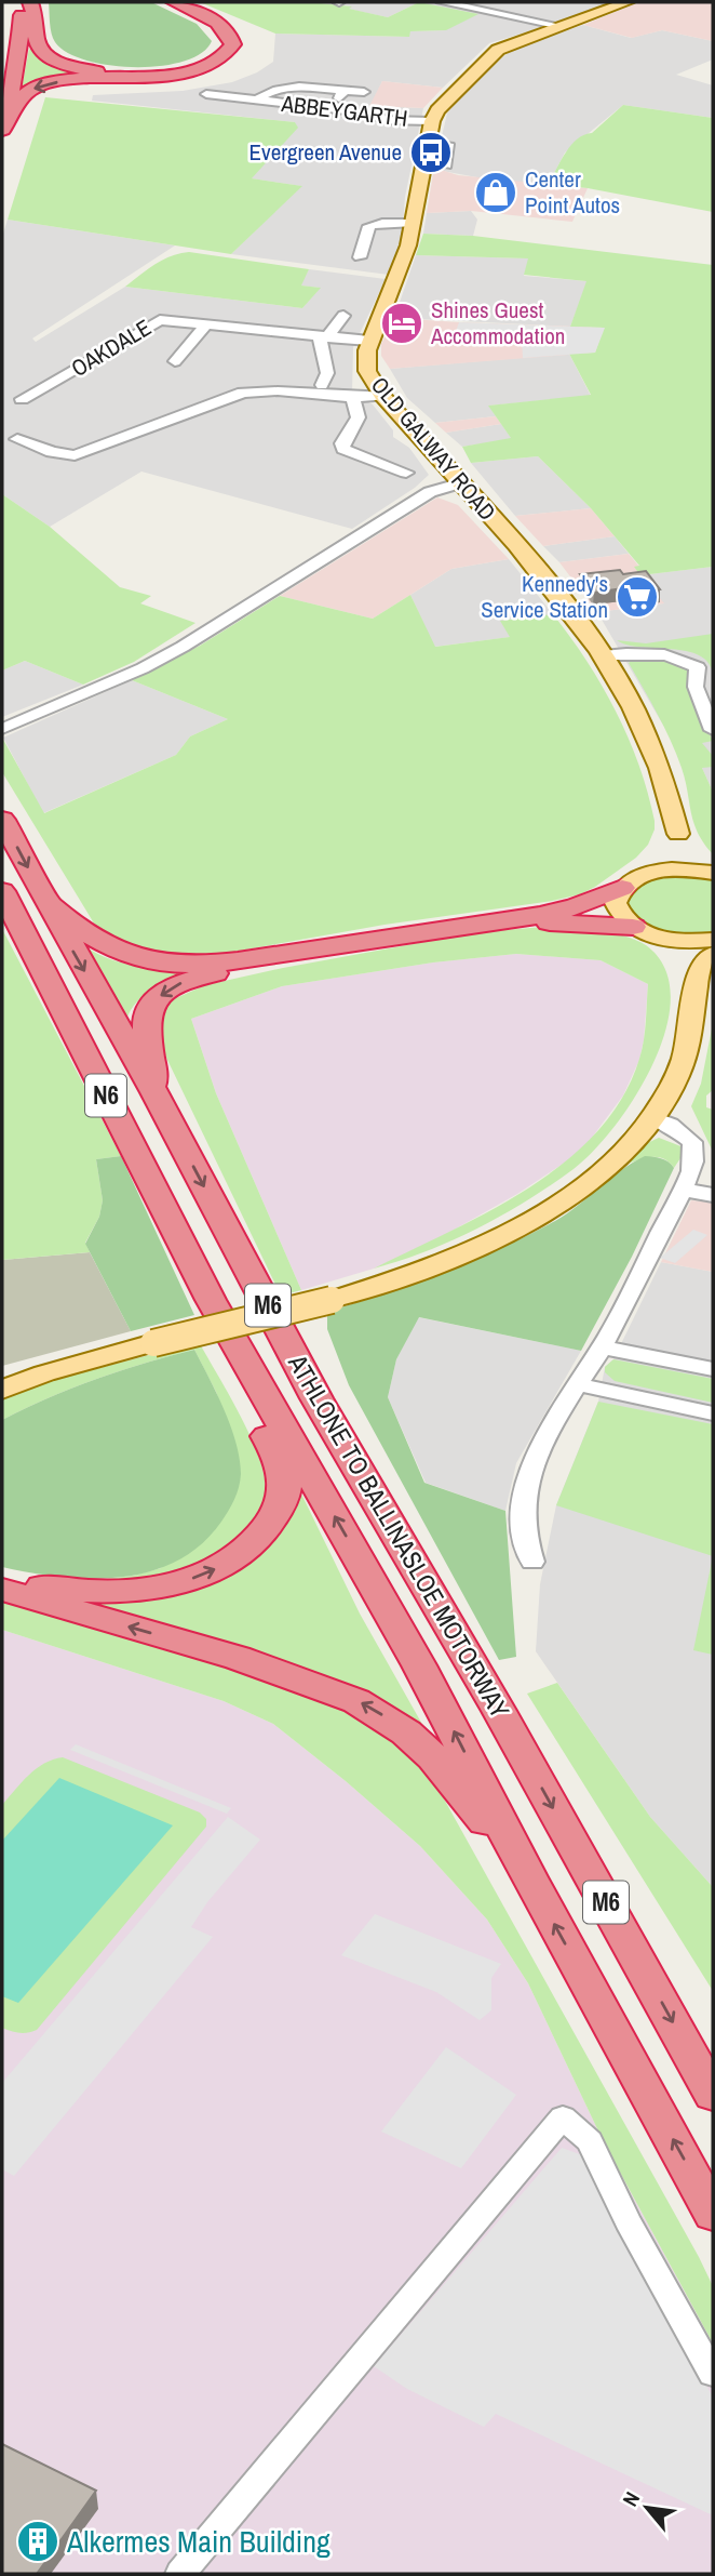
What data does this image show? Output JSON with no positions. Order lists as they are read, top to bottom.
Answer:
{
  "streets": {
    "highway": ["N6", "M6", "ATHLONE TO BALLINASLOE MOTORWAY"],
    "main road": ["OLD GALWAY ROAD"],
    "street": ["ABBEYGARTH", "OAKDALE"]
  },
  "crossings": [
    ["ABBEYGARTH", "OLD GALWAY ROAD"],
    ["OAKDALE", "OLD GALWAY ROAD"],
    ["N6", "ATHLONE TO BALLINASLOE MOTORWAY"]
  ],
  "places": {
    "bus stop": ["Evergreen Avenue"],
    "shop": ["Center Point Autos"],
    "hotel": ["Shines Guest Accommodation"],
    "supermarket": ["Kennedy's Service Station"],
    "building": ["Alkermes Main Building"]
  },
  "north": "top left"
}
